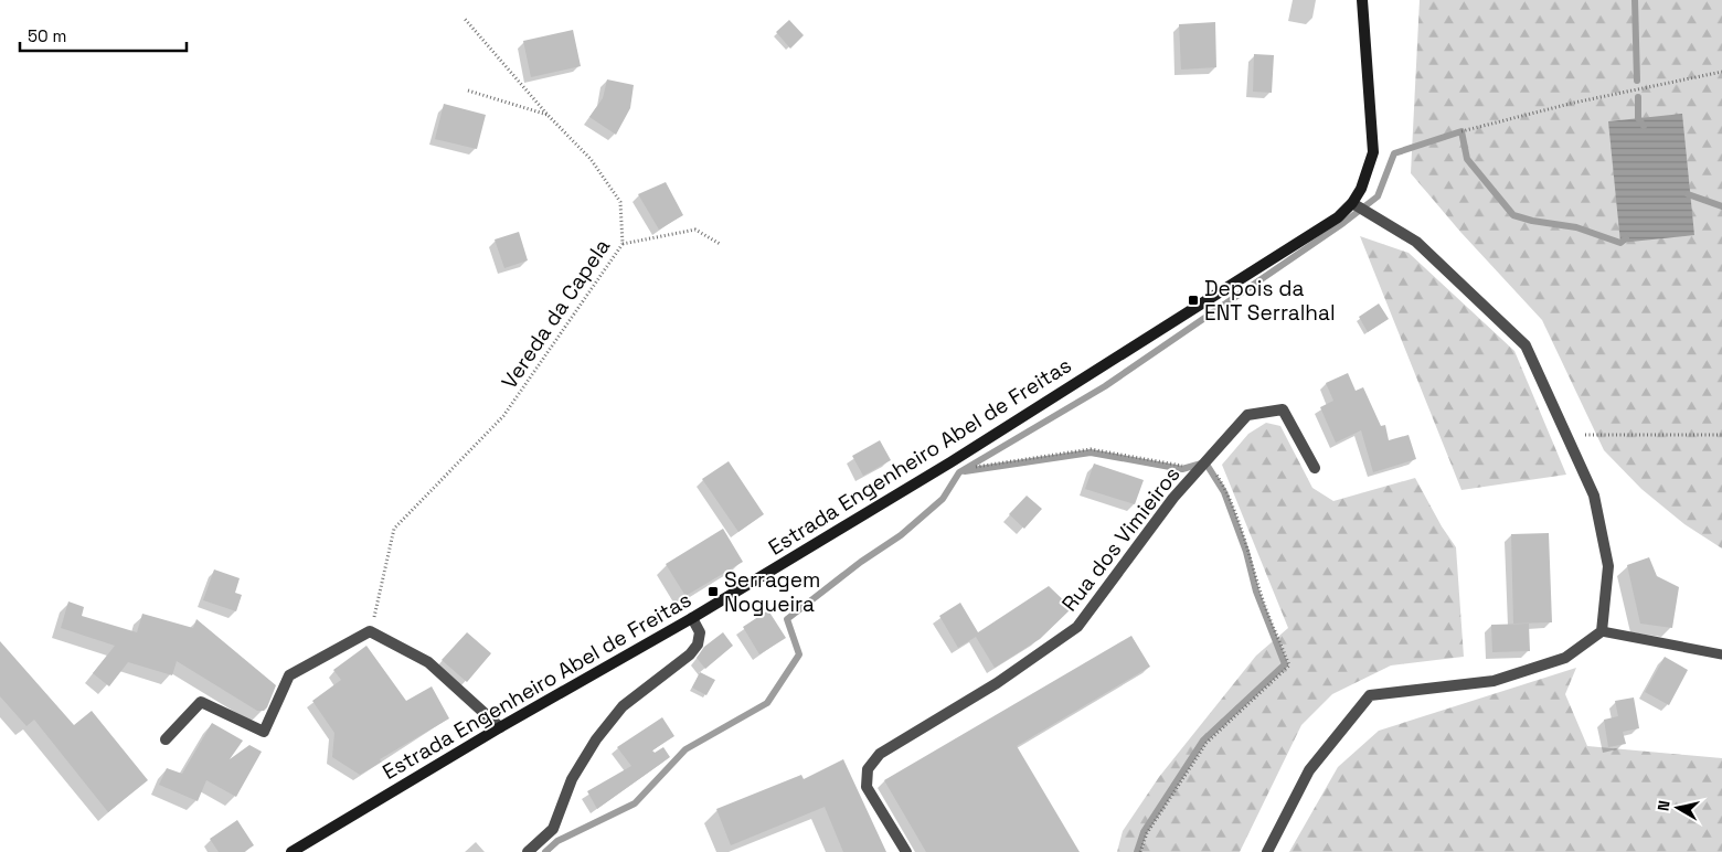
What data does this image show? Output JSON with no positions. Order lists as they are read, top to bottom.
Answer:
{
  "streets": {
    "main road": ["Estrada Engenheiro Abel de Freitas"],
    "street": ["Rua dos Vimieiros"],
    "path": ["Vereda da Capela"]
  },
  "places": {
    "transit": ["Depois da ENT Serralhal", "Serragem Nogueira"]
  },
  "scale_bar": "50 m",
  "north": "left"
}
